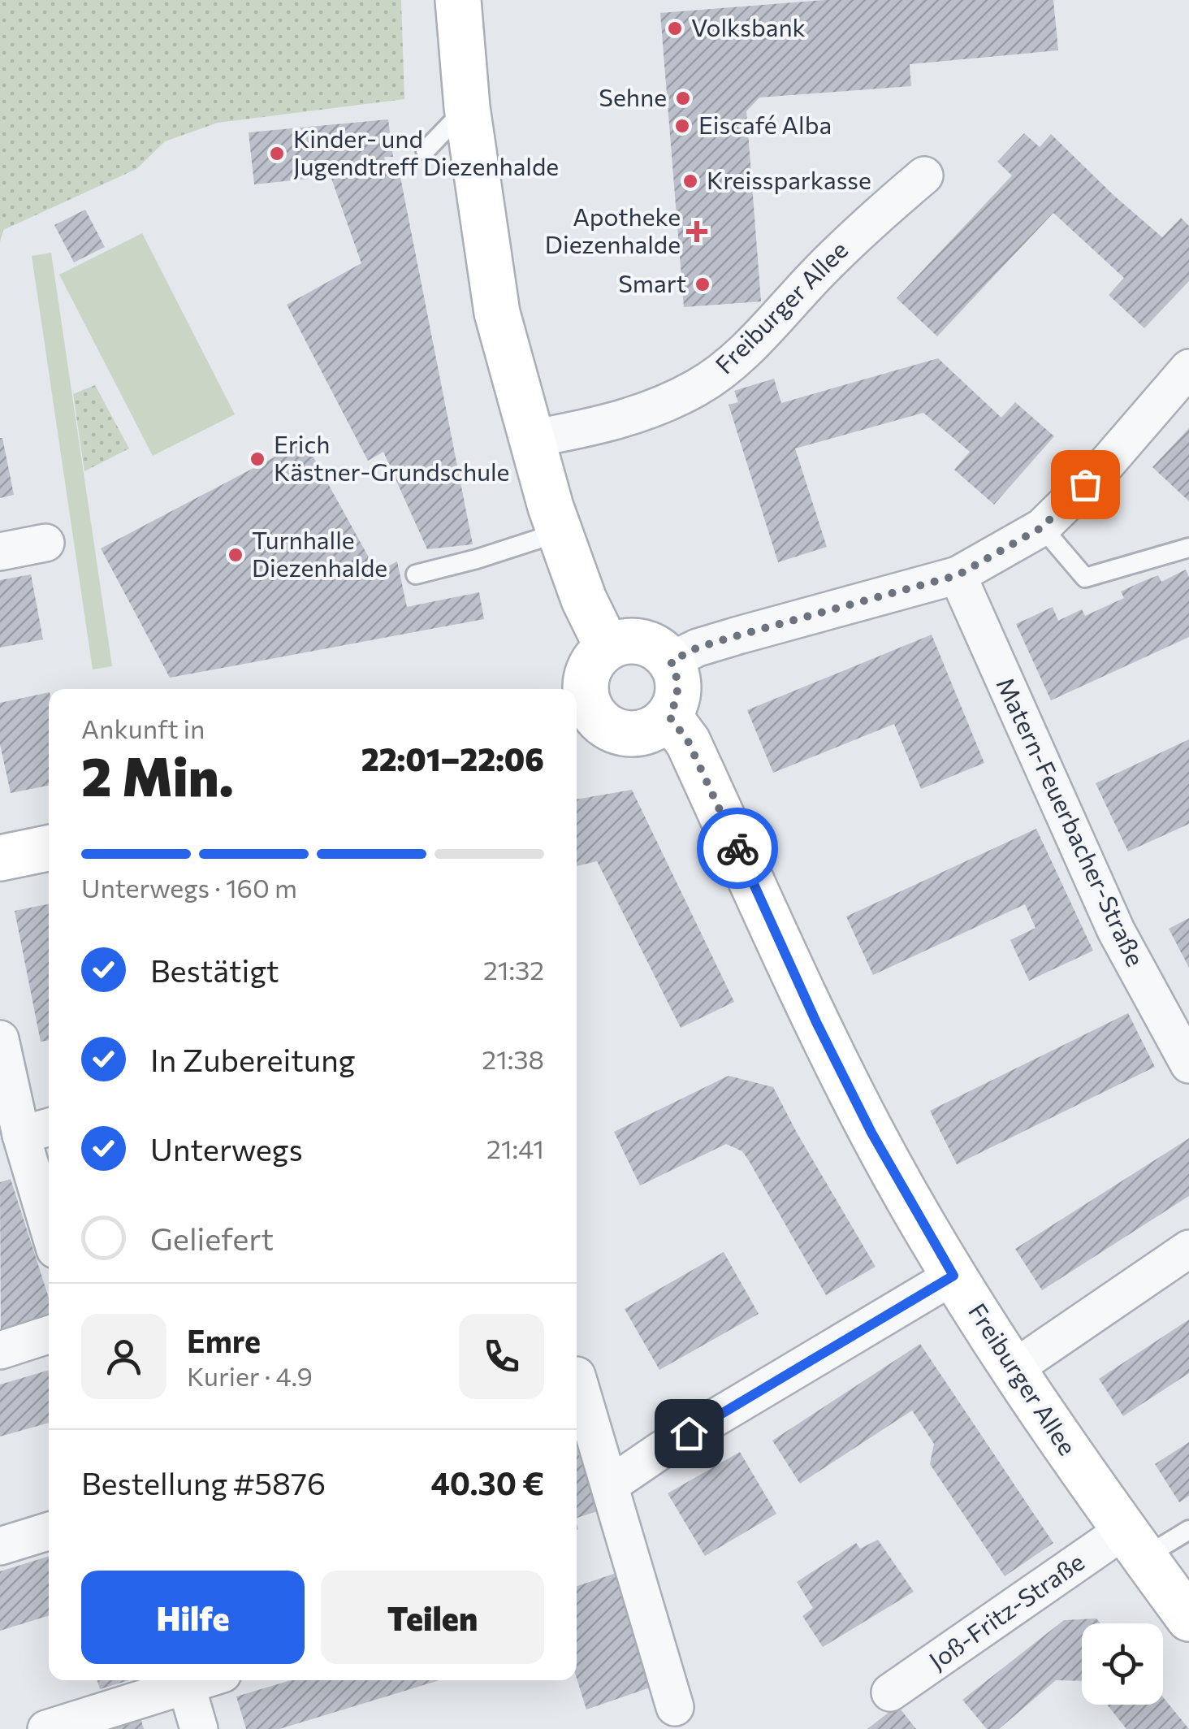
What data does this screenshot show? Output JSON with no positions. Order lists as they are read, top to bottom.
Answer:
{
  "streets": {
    "street": ["Freiburger Allee", "Matern-Feuerbacher-Straße", "Joß-Fritz-Straße"]
  },
  "crossings": [
    ["Freiburger Allee", "Joß-Fritz-Straße"]
  ],
  "places": {
    "other": [
      "Volksbank",
      "Sehne",
      "Eiscafé Alba",
      "Kinder- und Jugendtreff Diezenhalde",
      "Kreissparkasse",
      "Smart",
      "Erich Kästner-Grundschule",
      "Turnhalle Diezenhalde"
    ],
    "health": ["Apotheke Diezenhalde"]
  },
  "page": {
    "heading": ["2 Min.", "Ankunft in", "22:01–22:06"],
    "panel": [
      "Emre",
      "Kurier · 4.9",
      "Bestellung #5876",
      "40.30 €"
    ],
    "bar": "Unterwegs · 160 m",
    "list": [
      ["Bestätigt", "21:32"],
      ["In Zubereitung", "21:38"],
      ["Unterwegs", "21:41"],
      "Geliefert"
    ],
    "buttons": ["Hilfe", "Teilen"]
  }
}
